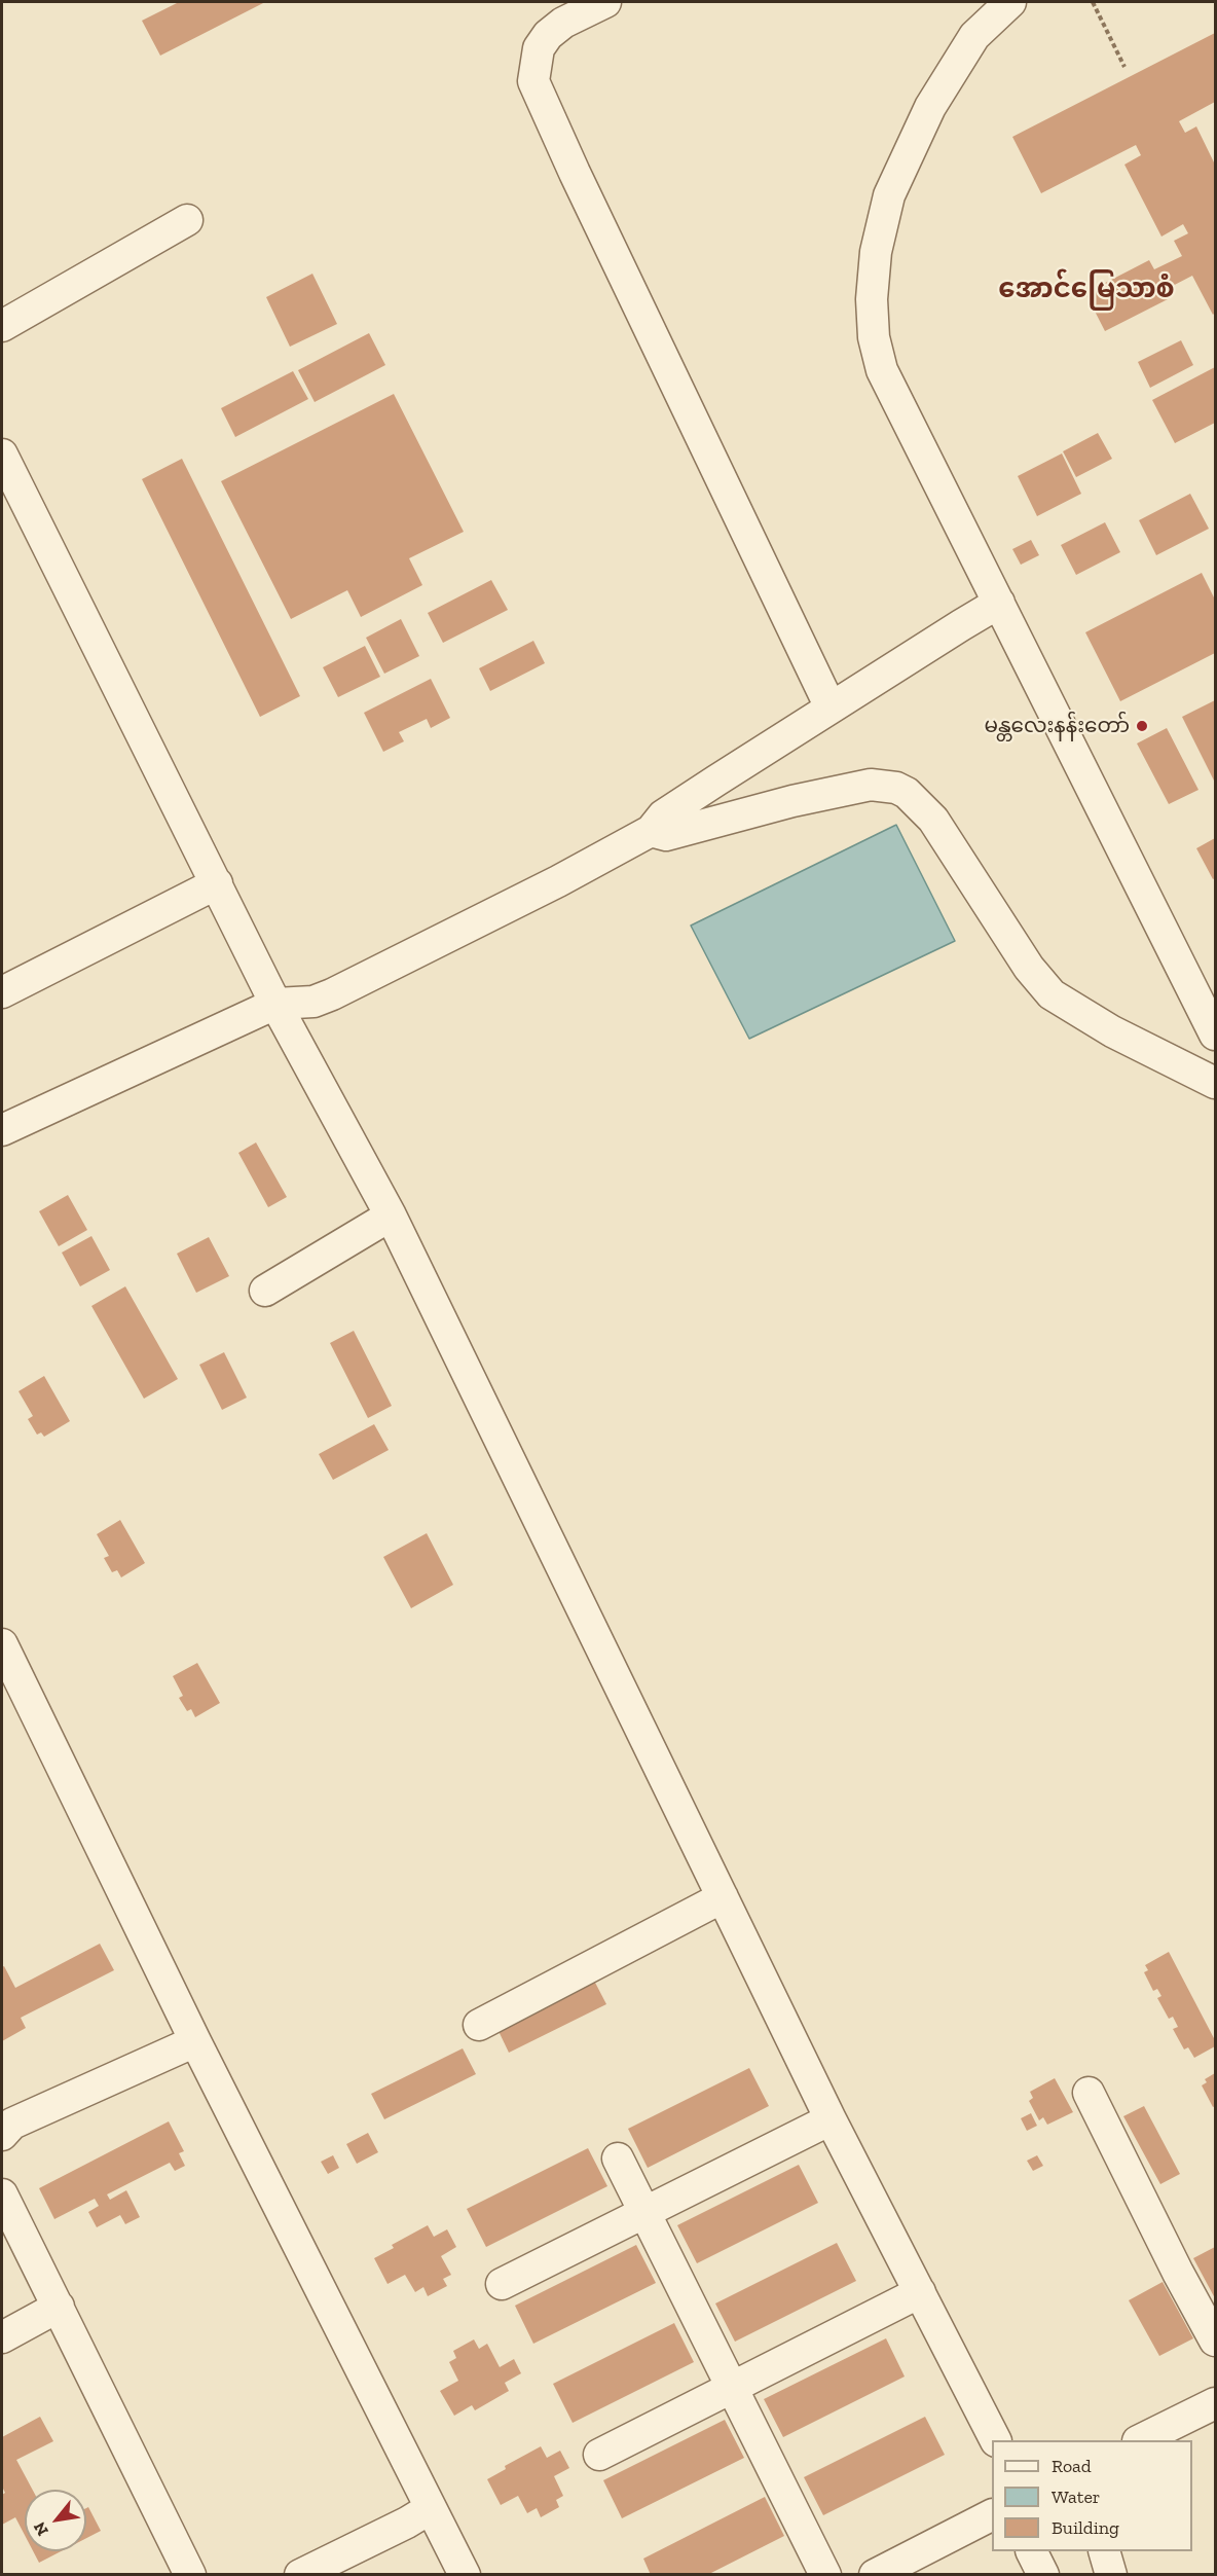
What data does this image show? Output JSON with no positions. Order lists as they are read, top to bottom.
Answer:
{
  "districts": ["အောင်မြေသာစံ"],
  "places": ["မန္တလေးနန်းတော်"],
  "legend": ["Road", "Water", "Building"],
  "north": "bottom left"
}
